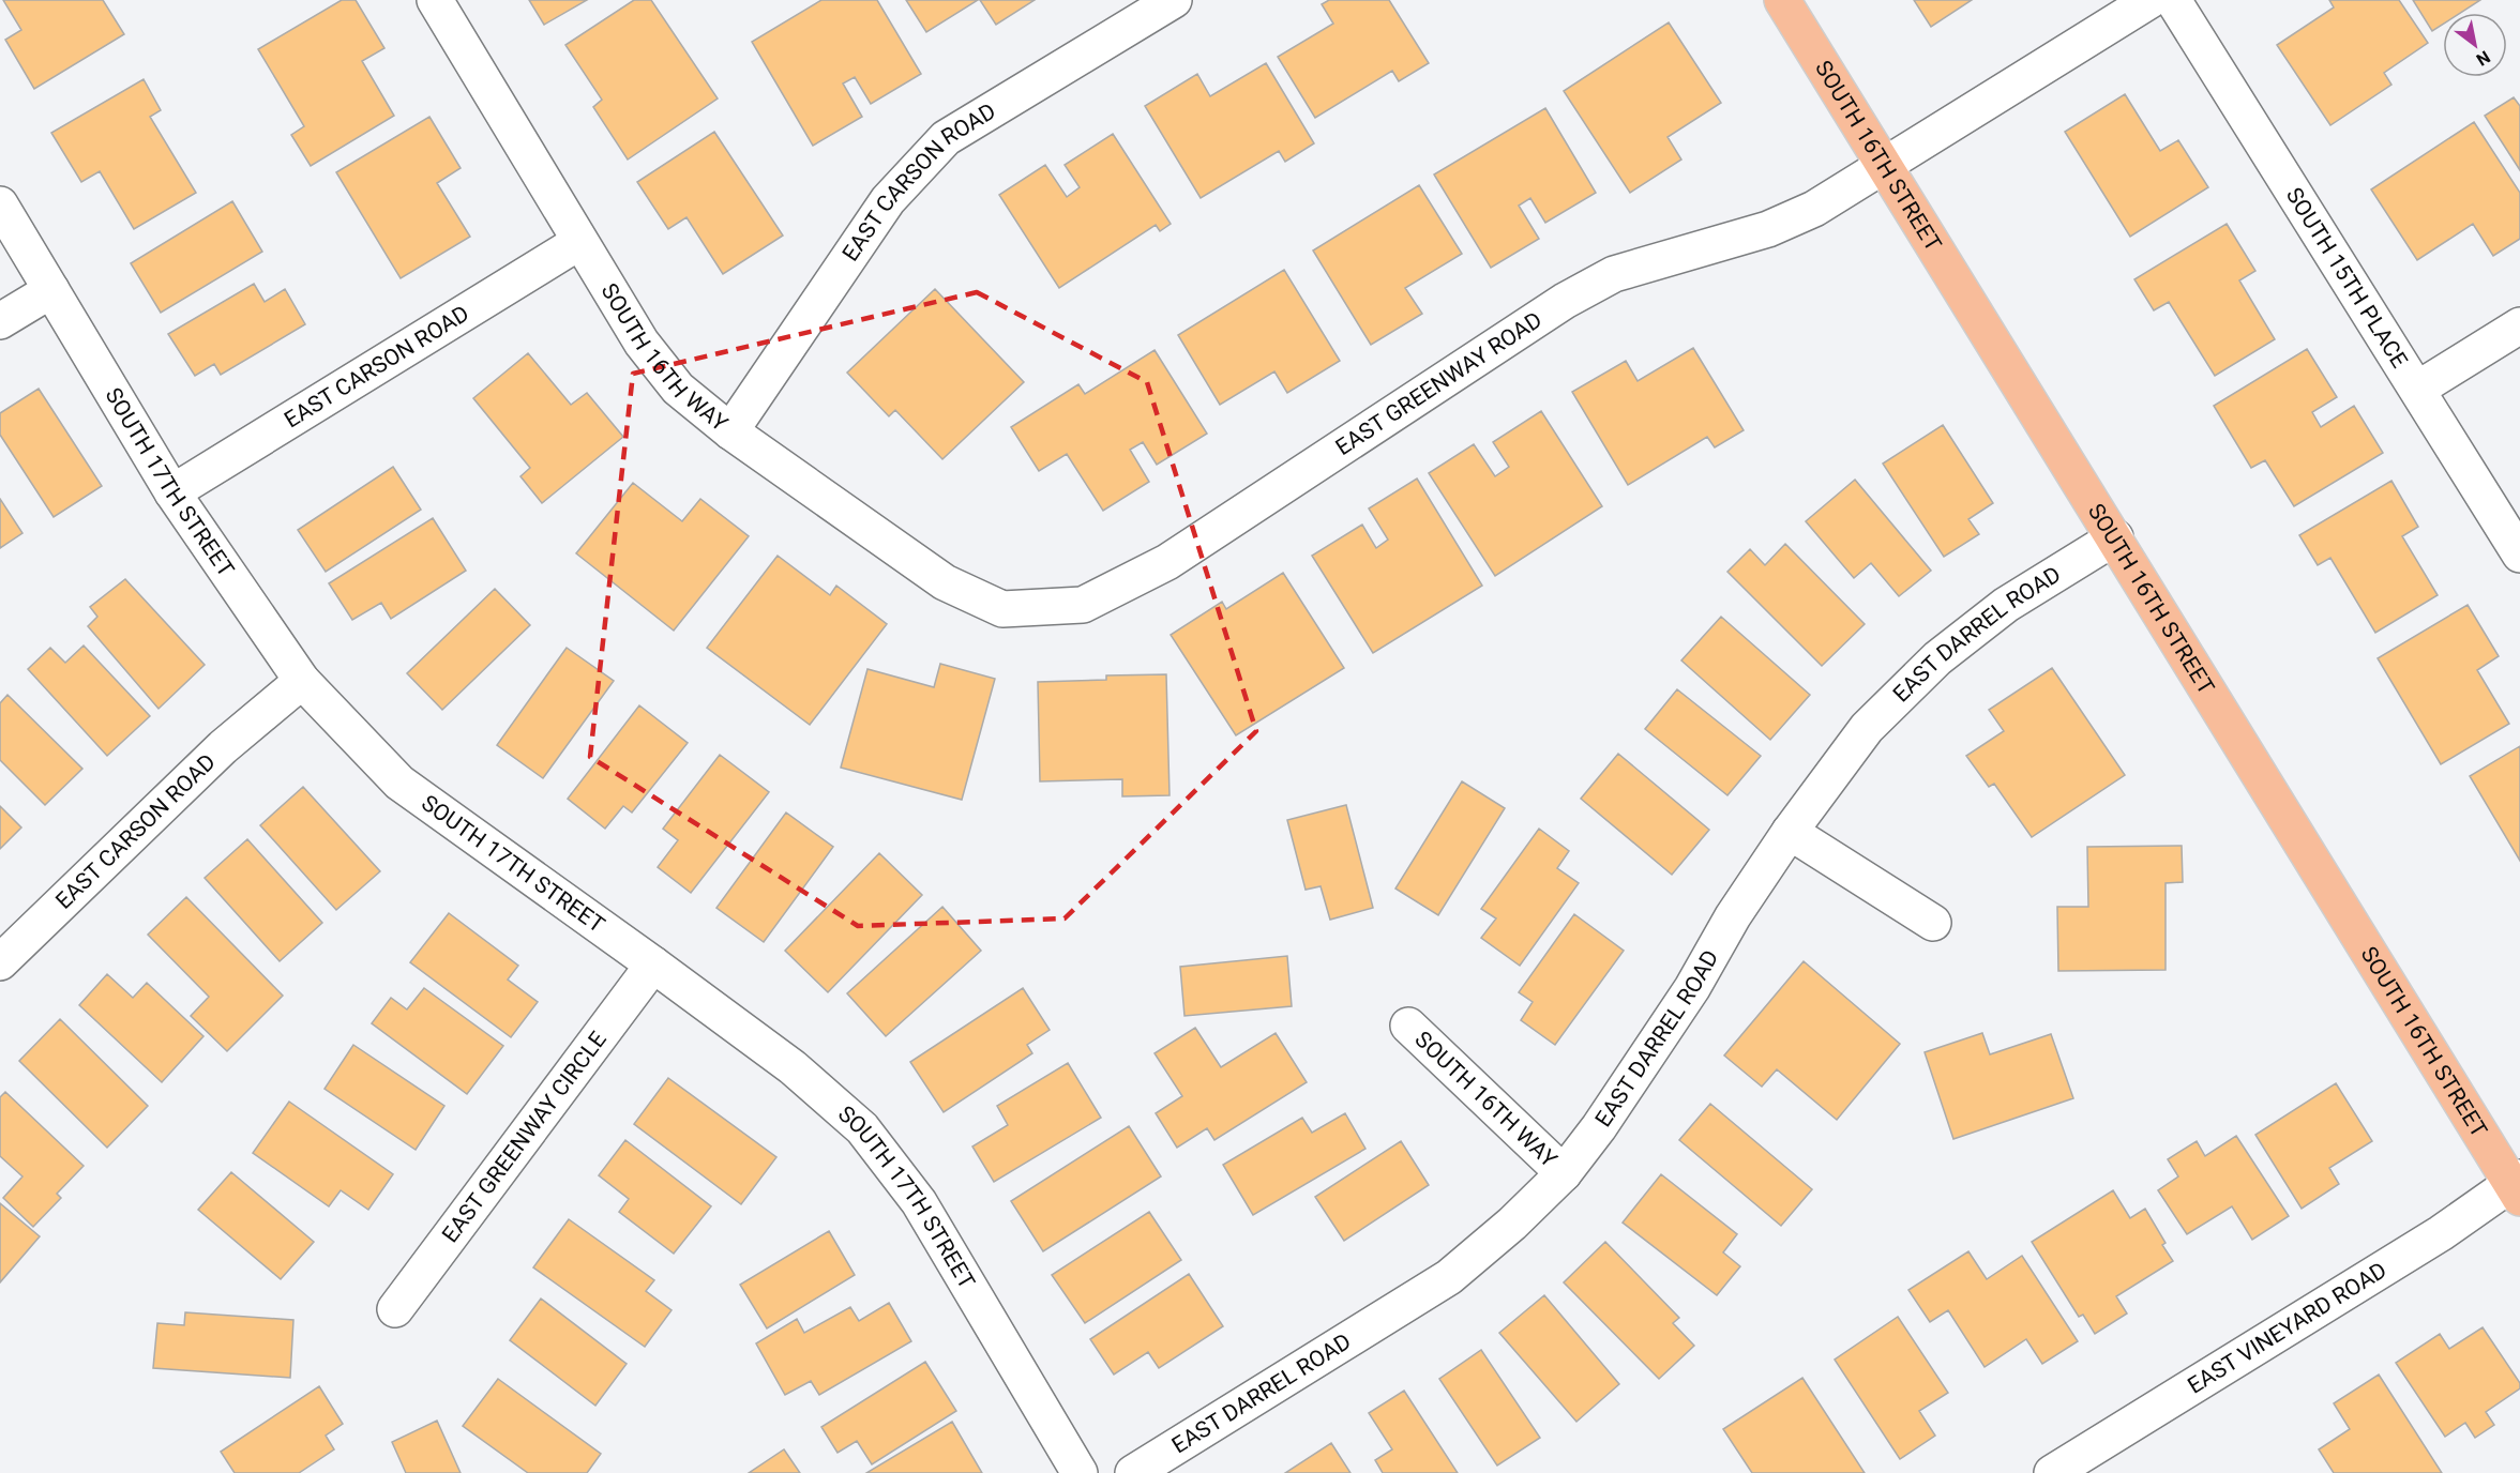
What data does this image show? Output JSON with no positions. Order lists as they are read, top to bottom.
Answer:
{
  "streets": {
    "main road": ["SOUTH 16TH STREET"],
    "street": [
      "EAST CARSON ROAD",
      "SOUTH 15TH PLACE",
      "SOUTH 16TH WAY",
      "EAST GREENWAY ROAD",
      "SOUTH 17TH STREET",
      "EAST DARREL ROAD",
      "EAST GREENWAY CIRCLE",
      "EAST VINEYARD ROAD"
    ]
  },
  "crossings": [
    ["SOUTH 16TH STREET", "EAST GREENWAY ROAD"],
    ["SOUTH 16TH STREET", "EAST DARREL ROAD"],
    ["SOUTH 16TH STREET", "EAST VINEYARD ROAD"],
    ["EAST CARSON ROAD", "SOUTH 16TH WAY"],
    ["EAST CARSON ROAD", "SOUTH 17TH STREET"],
    ["SOUTH 16TH WAY", "EAST GREENWAY ROAD"],
    ["SOUTH 16TH WAY", "EAST DARREL ROAD"],
    ["SOUTH 17TH STREET", "EAST GREENWAY CIRCLE"]
  ],
  "north": "bottom right"
}
